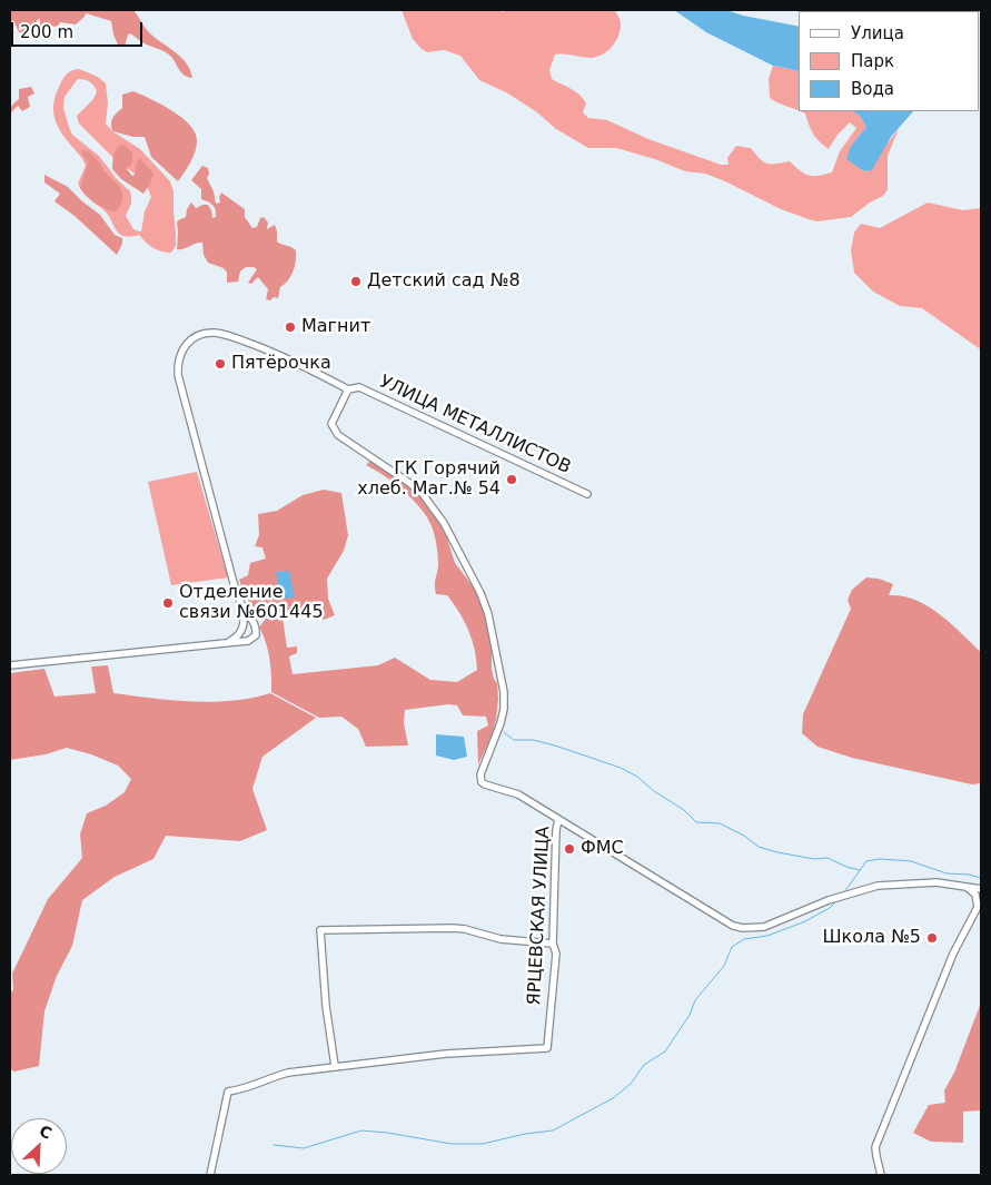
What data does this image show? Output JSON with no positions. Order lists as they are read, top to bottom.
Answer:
{
  "streets": {
    "main road": ["УЛИЦА МЕТАЛЛИСТОВ", "ЯРЦЕВСКАЯ УЛИЦА"]
  },
  "places": [
    "Детский сад №8",
    "Магнит",
    "Пятёрочка",
    "ГК Горячий хлеб. Маг.№ 54",
    "Отделение связи №601445",
    "ФМС",
    "Школа №5"
  ],
  "legend": ["Улица", "Парк", "Вода"],
  "scale_bar": "200 m",
  "north": "top right"
}
